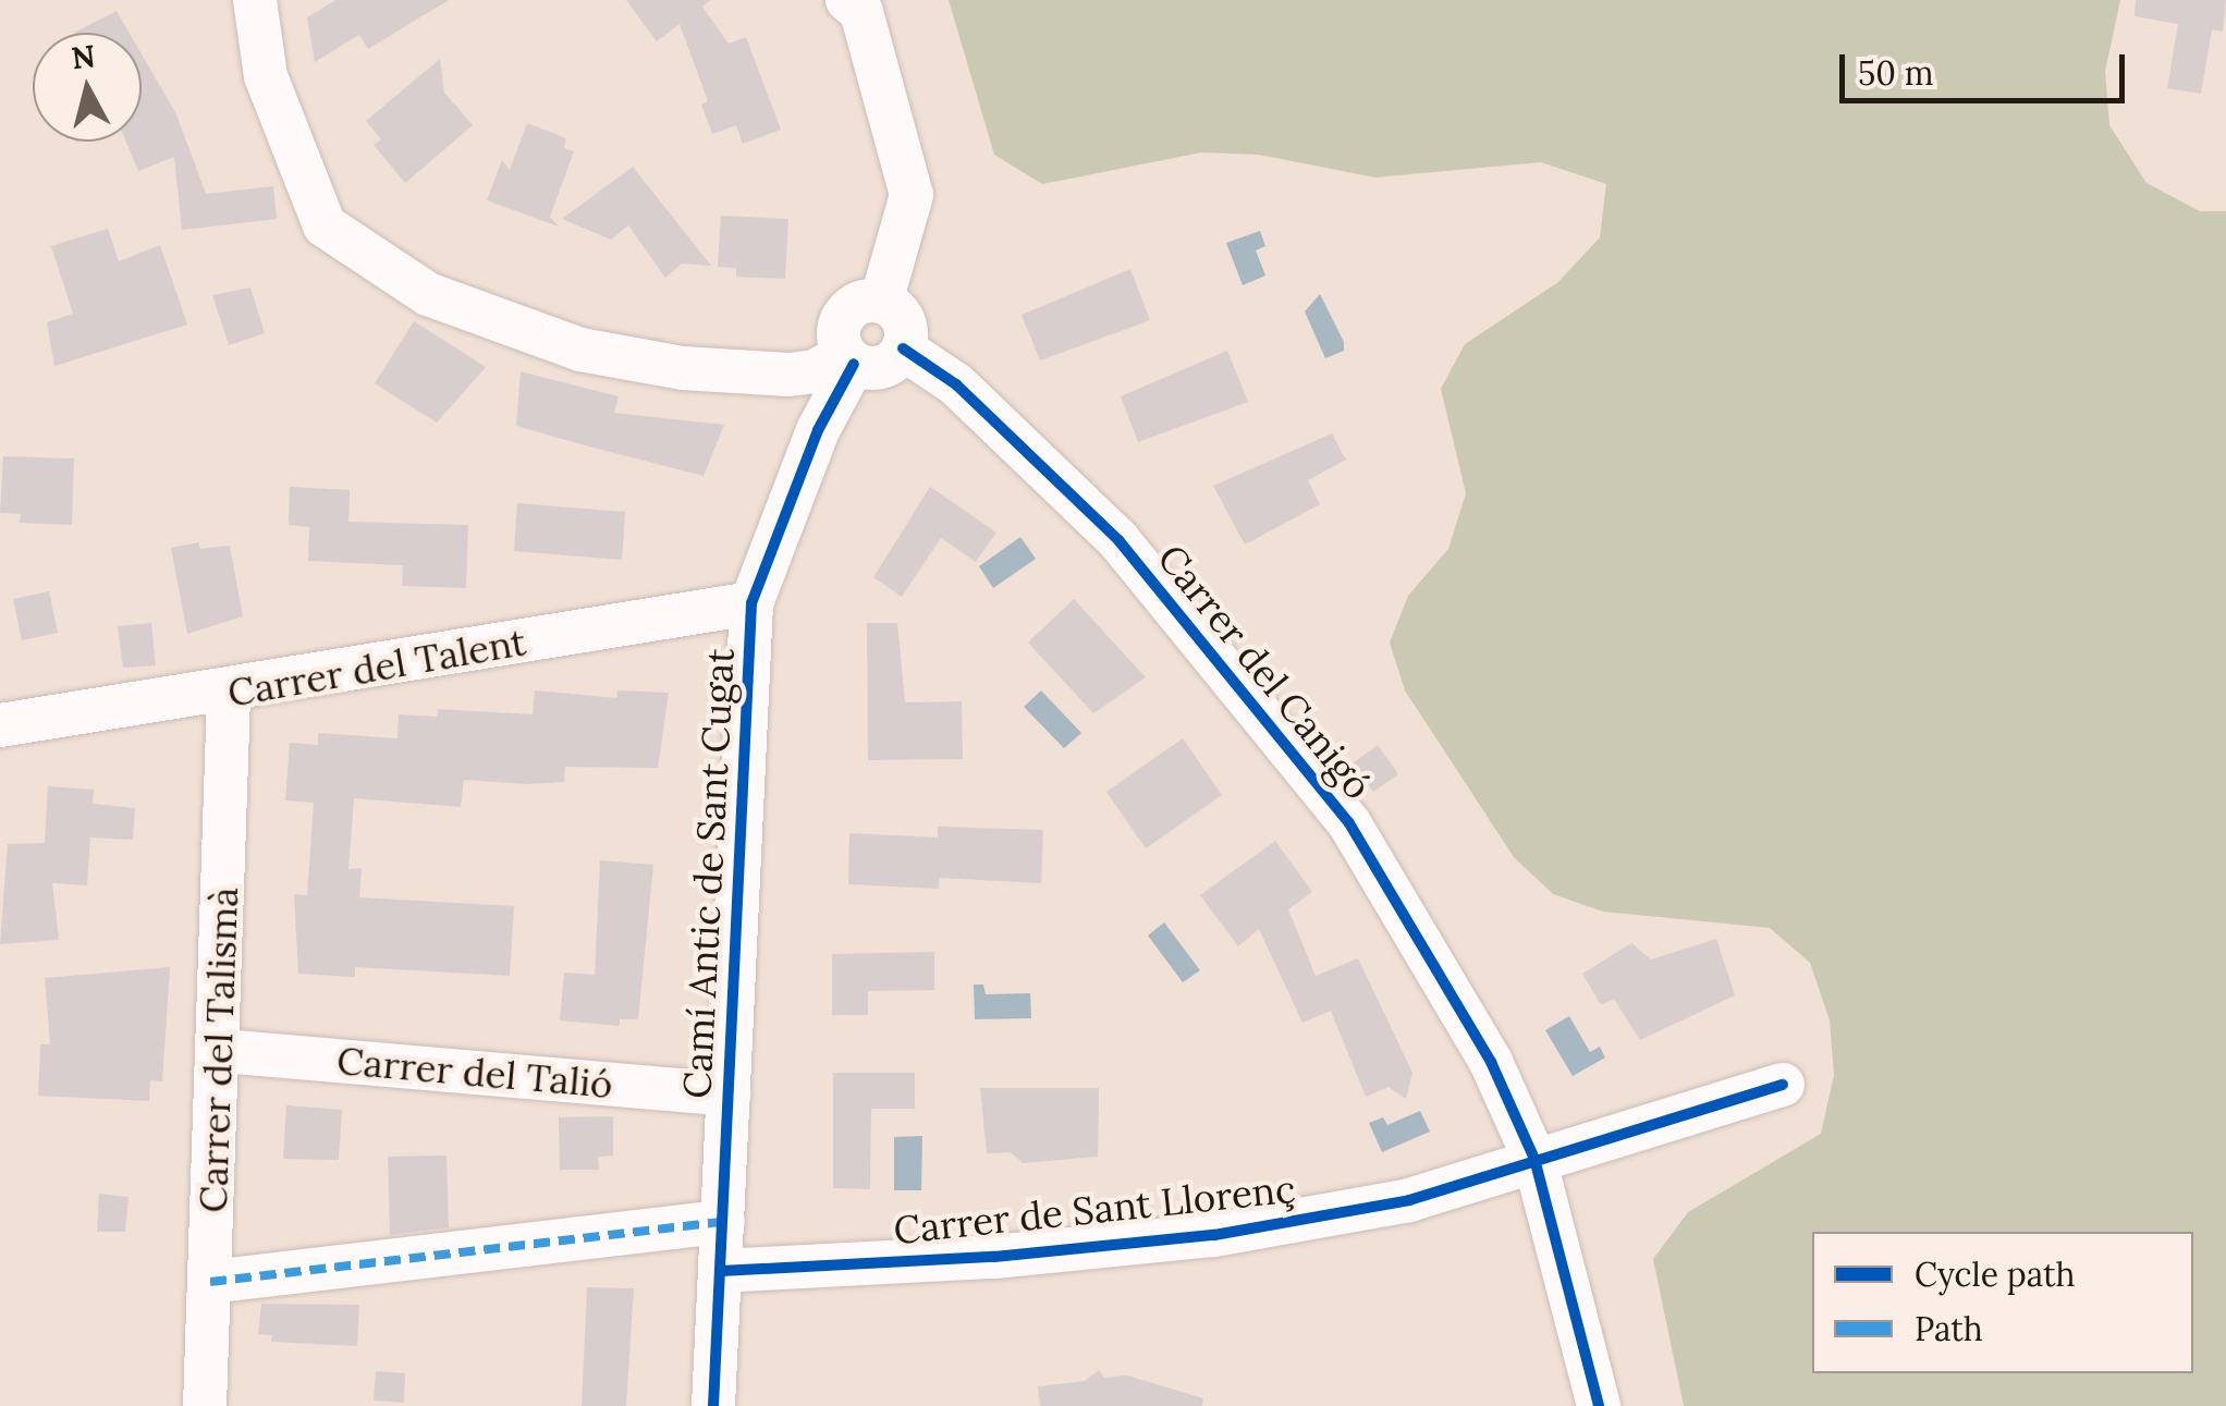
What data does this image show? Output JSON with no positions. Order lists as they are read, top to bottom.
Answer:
{
  "streets": {
    "street": [
      "Carrer del Talent",
      "Carrer del Canigó",
      "Camí Antic de Sant Cugat",
      "Carrer del Talismà",
      "Carrer del Talió",
      "Carrer de Sant Llorenç"
    ]
  },
  "crossings": [
    ["Carrer del Talent", "Camí Antic de Sant Cugat"],
    ["Carrer del Talent", "Carrer del Talismà"],
    ["Carrer del Canigó", "Camí Antic de Sant Cugat"],
    ["Carrer del Canigó", "Carrer de Sant Llorenç"],
    ["Camí Antic de Sant Cugat", "Carrer del Talió"],
    ["Camí Antic de Sant Cugat", "Carrer de Sant Llorenç"],
    ["Carrer del Talismà", "Carrer del Talió"]
  ],
  "legend": ["Cycle path", "Path"],
  "scale_bar": "50 m",
  "north": "top"
}
